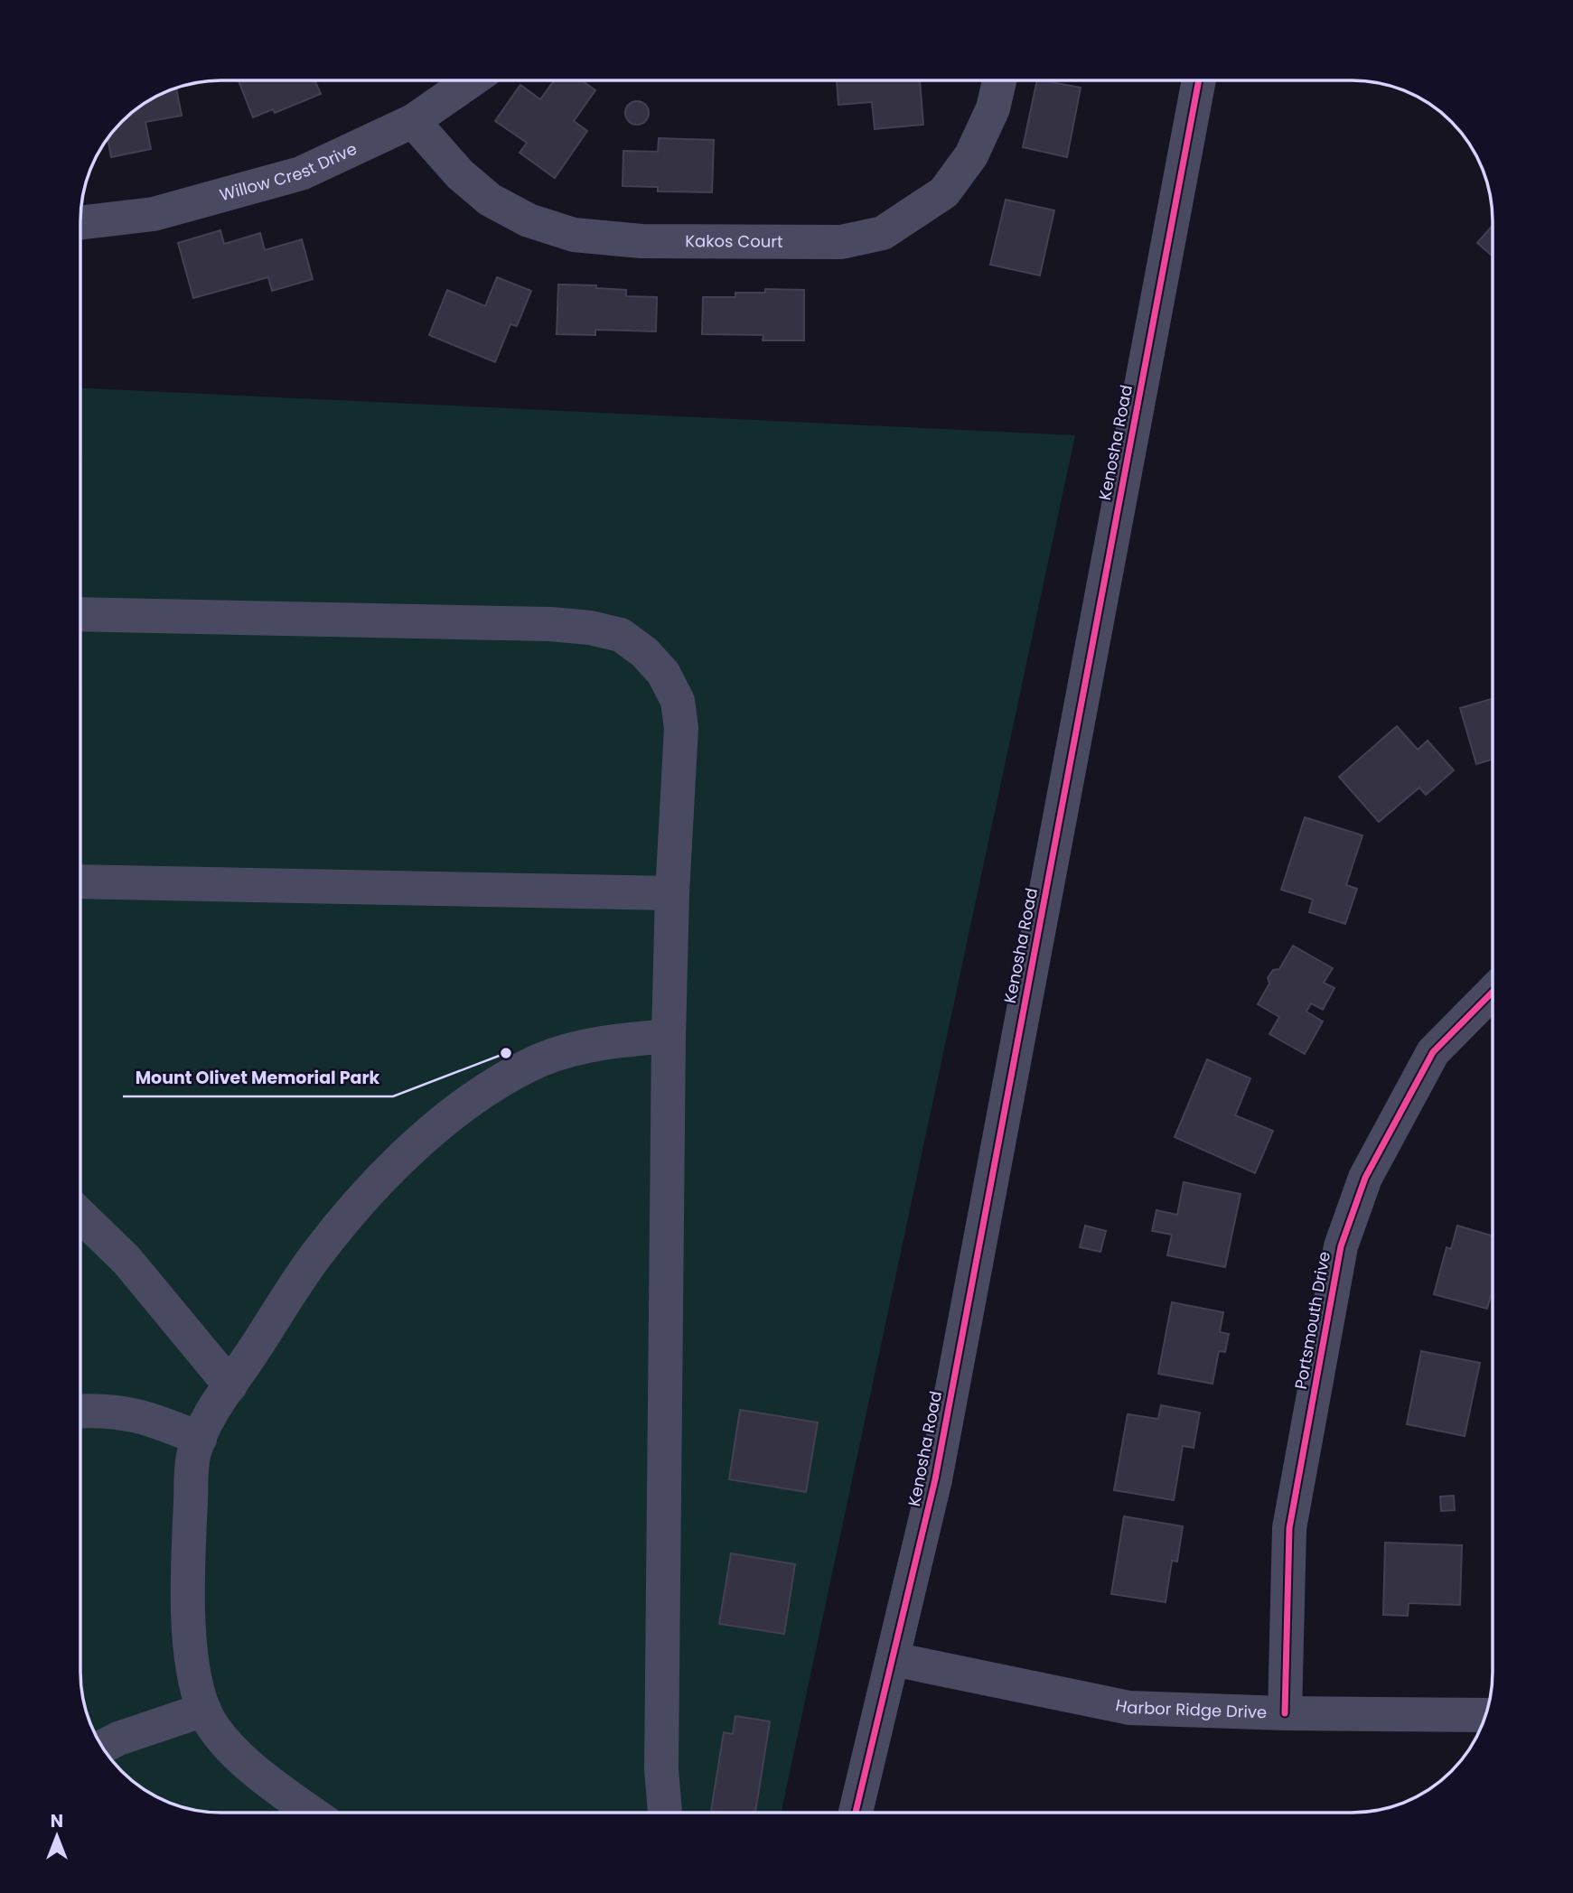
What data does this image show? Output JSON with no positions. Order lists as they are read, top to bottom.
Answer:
{
  "streets": {
    "street": [
      "Willow Crest Drive",
      "Kakos Court",
      "Kenosha Road",
      "Portsmouth Drive",
      "Harbor Ridge Drive"
    ]
  },
  "crossings": [
    ["Willow Crest Drive", "Kakos Court"],
    ["Kenosha Road", "Harbor Ridge Drive"],
    ["Portsmouth Drive", "Harbor Ridge Drive"]
  ],
  "places": ["Mount Olivet Memorial Park"],
  "north": "top"
}
